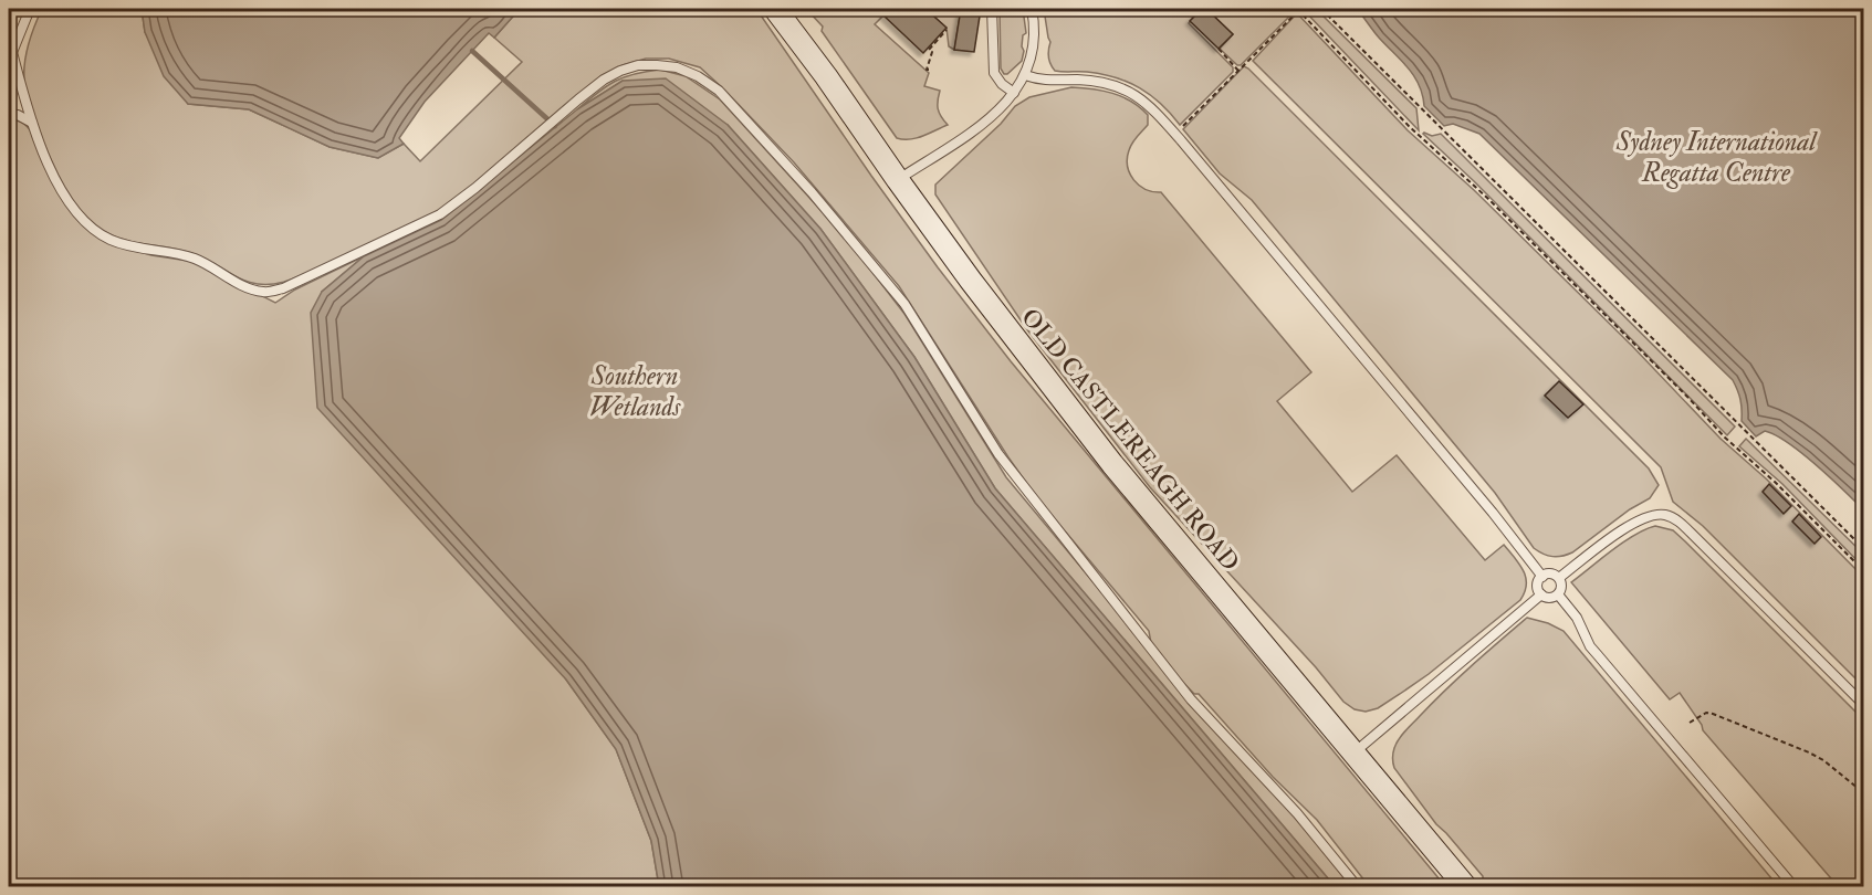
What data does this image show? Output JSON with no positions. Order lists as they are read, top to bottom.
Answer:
{
  "streets": {
    "street": ["OLD CASTLEREAGH ROAD"]
  },
  "water": ["Sydney International Regatta Centre", "Southern Wetlands"]
}
